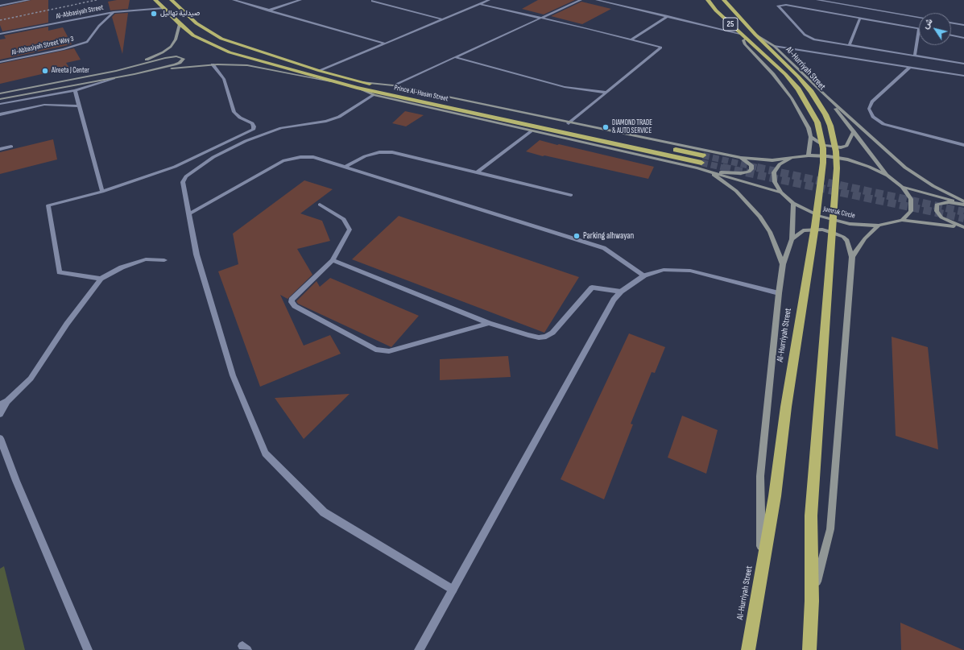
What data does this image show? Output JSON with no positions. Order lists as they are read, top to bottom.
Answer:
{
  "streets": {
    "highway": ["25", "Al-Hurriyah Street", "Prince Al-Hasan Street"],
    "main road": ["Jumruk Circle"],
    "street": ["Al-Abbasiyah Street", "Al-Abbasiyah Street Way 3"]
  },
  "crossings": [
    ["Al-Abbasiyah Street", "Al-Abbasiyah Street Way 3"],
    ["Al-Abbasiyah Street", "Prince Al-Hasan Street"],
    ["25", "Al-Hurriyah Street"],
    ["25", "Jumruk Circle"]
  ],
  "places": [
    "صيدلية تهاليل",
    "Alreeta J Center",
    "DIAMOND TRADE & AUTO SERVICE",
    "Parking alhwayan"
  ],
  "north": "top left"
}
